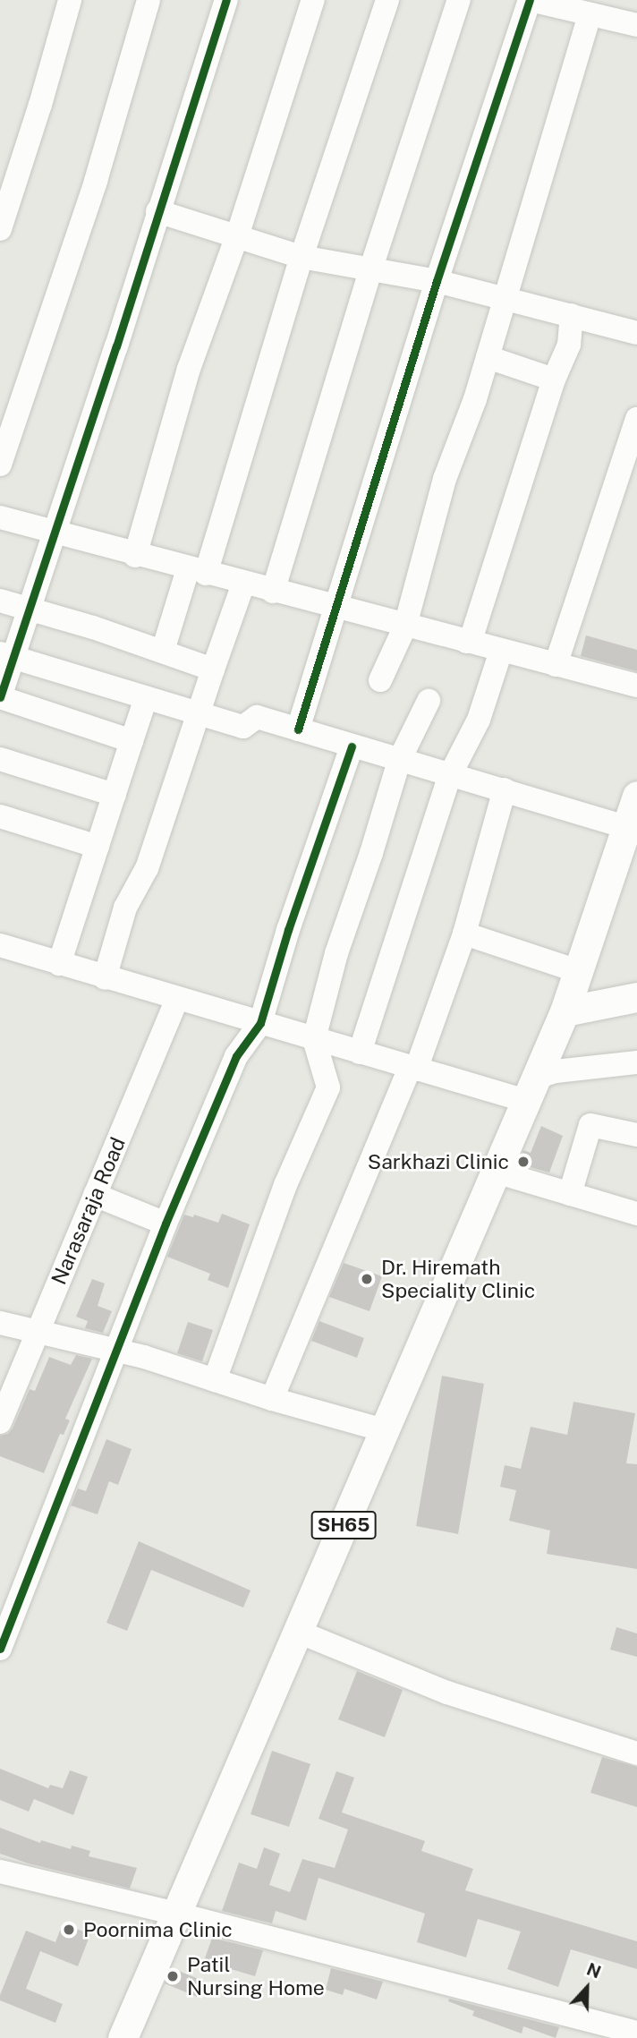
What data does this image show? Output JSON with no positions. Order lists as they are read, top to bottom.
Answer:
{
  "streets": {
    "main road": ["SH65"],
    "street": ["Narasaraja Road"]
  },
  "places": [
    "Sarkhazi Clinic",
    "Dr. Hiremath Speciality Clinic",
    "Poornima Clinic",
    "Patil Nursing Home"
  ],
  "north": "top"
}
